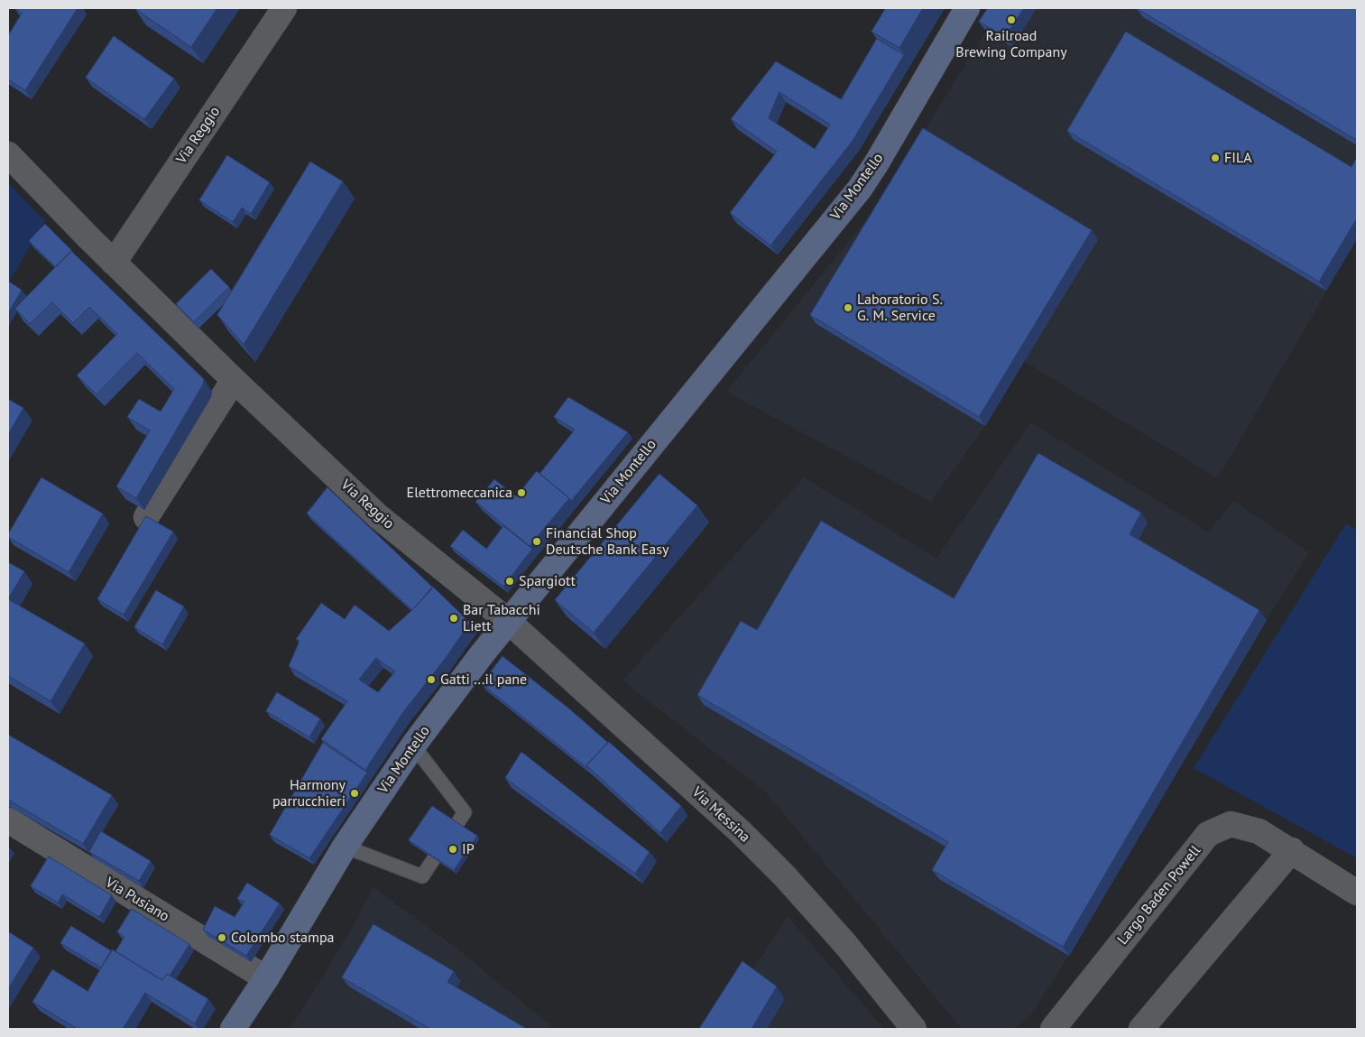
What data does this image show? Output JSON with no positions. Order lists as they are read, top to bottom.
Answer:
{
  "streets": {
    "street": [
      "Via Reggio",
      "Via Montello",
      "Via Messina",
      "Largo Baden Powell",
      "Via Pusiano"
    ]
  },
  "crossings": [
    ["Via Reggio", "Via Montello"],
    ["Via Reggio", "Via Messina"],
    ["Via Montello", "Via Messina"],
    ["Via Montello", "Via Pusiano"]
  ],
  "places": [
    "Railroad Brewing Company",
    "FILA",
    "Laboratorio S. G. M. Service",
    "Elettromeccanica",
    "Financial Shop Deutsche Bank Easy",
    "Spargiott",
    "Bar Tabacchi Liett",
    "Gatti ...il pane",
    "Harmony parrucchieri",
    "IP",
    "Colombo stampa"
  ]
}
